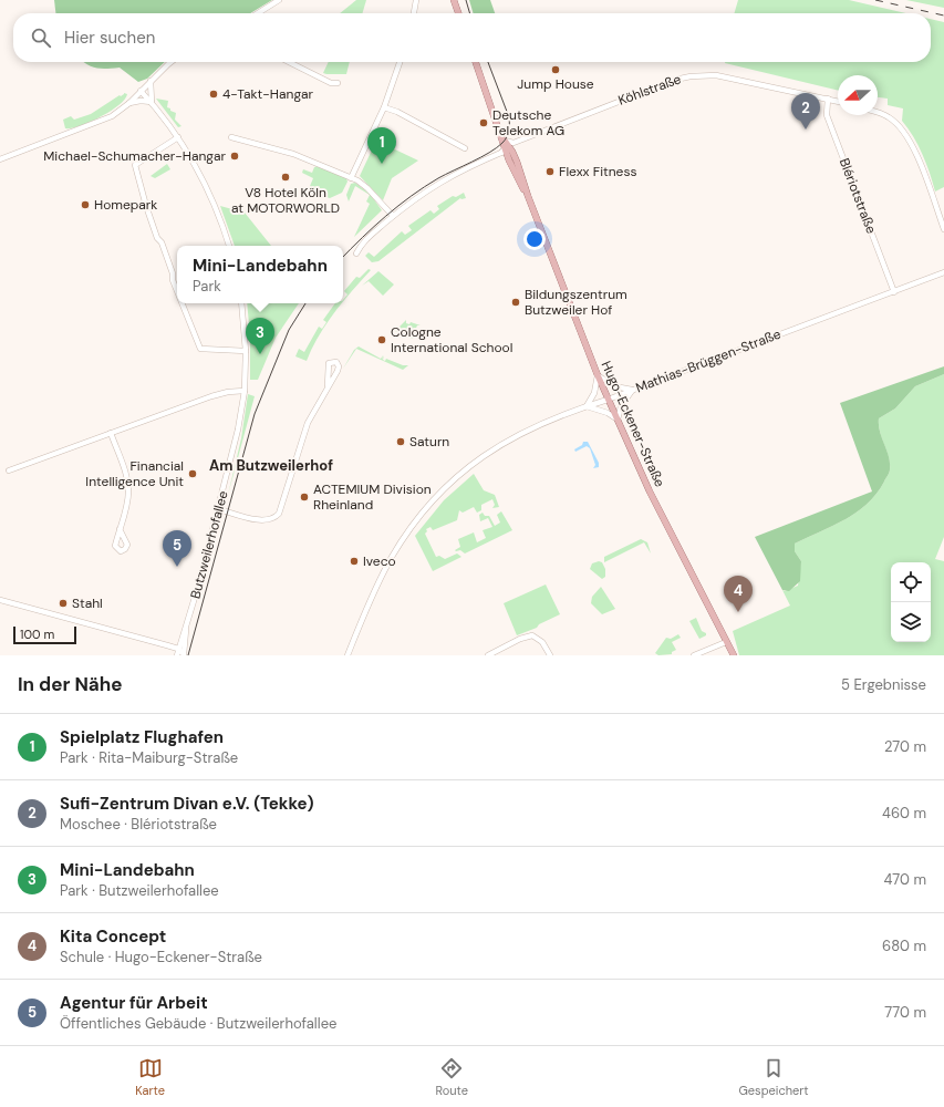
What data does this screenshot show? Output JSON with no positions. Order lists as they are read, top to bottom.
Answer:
{
  "streets": {
    "main road": ["Hugo-Eckener-Straße"],
    "street": [
      "Köhlstraße",
      "Blériotstraße",
      "Mathias-Brüggen-Straße",
      "Butzweilerhofallee"
    ]
  },
  "crossings": [
    ["Köhlstraße", "Blériotstraße"],
    ["Köhlstraße", "Hugo-Eckener-Straße"],
    ["Blériotstraße", "Mathias-Brüggen-Straße"],
    ["Mathias-Brüggen-Straße", "Hugo-Eckener-Straße"]
  ],
  "districts": ["Am Butzweilerhof"],
  "places": [
    "Jump House",
    "4-Takt-Hangar",
    "Deutsche Telekom AG",
    "Michael-Schumacher-Hangar",
    "Flexx Fitness",
    "V8 Hotel Köln at MOTORWORLD",
    "Homepark",
    "Bildungszentrum Butzweiler Hof",
    "Cologne International School",
    "Saturn",
    "Financial Intelligence Unit",
    "ACTEMIUM Division Rheinland",
    "Iveco",
    "Stahl"
  ],
  "scale_bar": "100 m",
  "north": "left",
  "page": {
    "search": "Hier suchen",
    "pins": [
      "2",
      "1",
      "3",
      "5",
      "4"
    ],
    "popup": ["Mini-Landebahn", "Park"],
    "scale": "100 m",
    "heading": ["In der Nähe", "5 Ergebnisse"],
    "list": [
      {
        "mark": "1",
        "name": "Spielplatz Flughafen",
        "note": "Park · Rita-Maiburg-Straße",
        "value": "270 m"
      },
      {
        "mark": "2",
        "name": "Sufi-Zentrum Divan e.V. (Tekke)",
        "note": "Moschee · Blériotstraße",
        "value": "460 m"
      },
      {
        "mark": "3",
        "name": "Mini-Landebahn",
        "note": "Park · Butzweilerhofallee",
        "value": "470 m"
      },
      {
        "mark": "4",
        "name": "Kita Concept",
        "note": "Schule · Hugo-Eckener-Straße",
        "value": "680 m"
      },
      {
        "mark": "5",
        "name": "Agentur für Arbeit",
        "note": "Öffentliches Gebäude · Butzweilerhofallee",
        "value": "770 m"
      }
    ],
    "nav": ["Karte", "Route", "Gespeichert"]
  }
}
